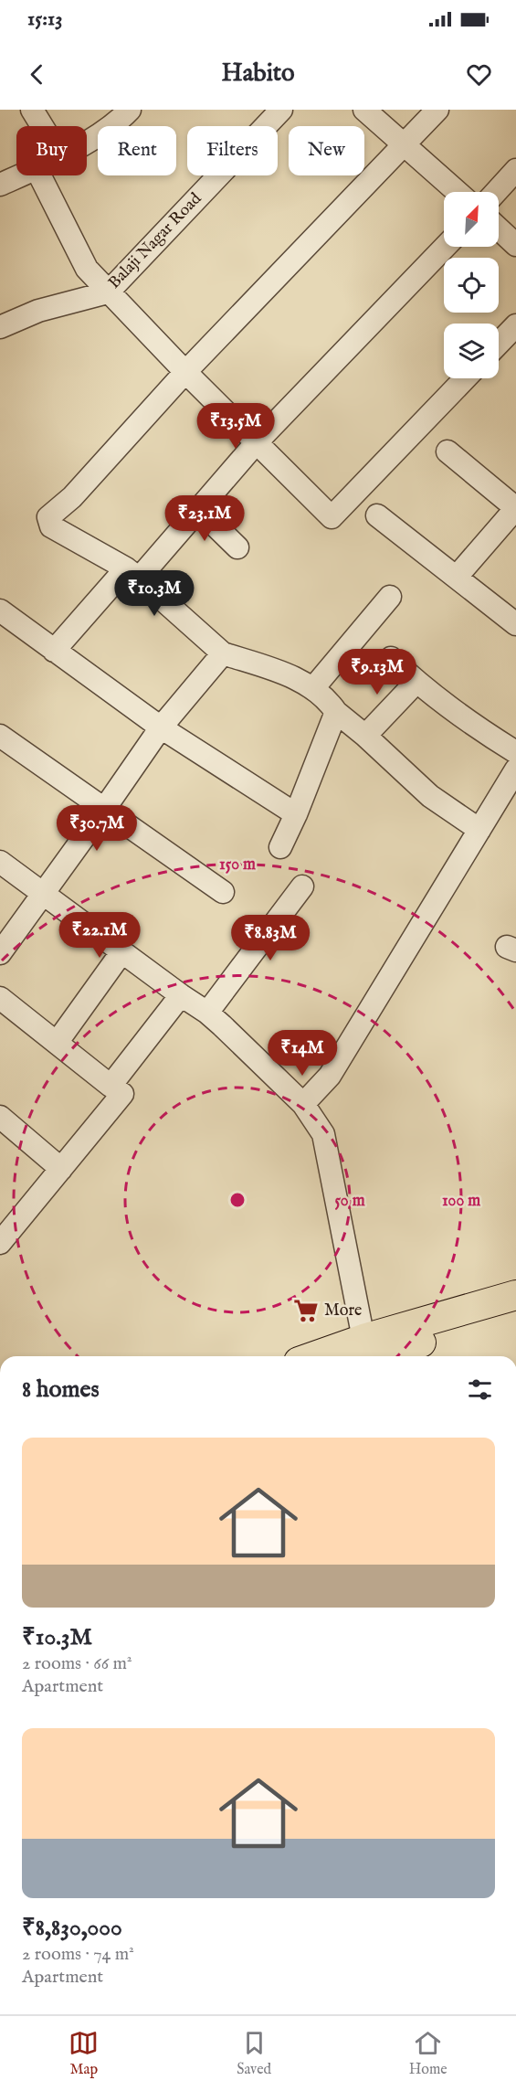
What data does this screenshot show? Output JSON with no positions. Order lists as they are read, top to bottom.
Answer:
{
  "streets": {
    "street": ["Balaji Nagar Road"]
  },
  "places": {
    "supermarket": ["More"]
  },
  "north": "top right",
  "page": {
    "status": "15:13",
    "header": "Habito",
    "chip": [
      "Buy",
      "Rent",
      "Filters",
      "New"
    ],
    "price": [
      "₹13.5M",
      "₹23.1M",
      "₹10.3M",
      "₹9.13M",
      "₹30.7M",
      "₹22.1M",
      "₹8.83M",
      "₹14M"
    ],
    "heading": "8 homes",
    "list": [
      {
        "name": "₹10.3M",
        "note": "2 rooms · 66 m² · Apartment"
      },
      {
        "name": "₹8,830,000",
        "note": "2 rooms · 74 m² · Apartment"
      }
    ],
    "tabs": ["Map", "Saved", "Home"]
  },
  "rings": ["150 m", "50 m", "100 m"]
}
